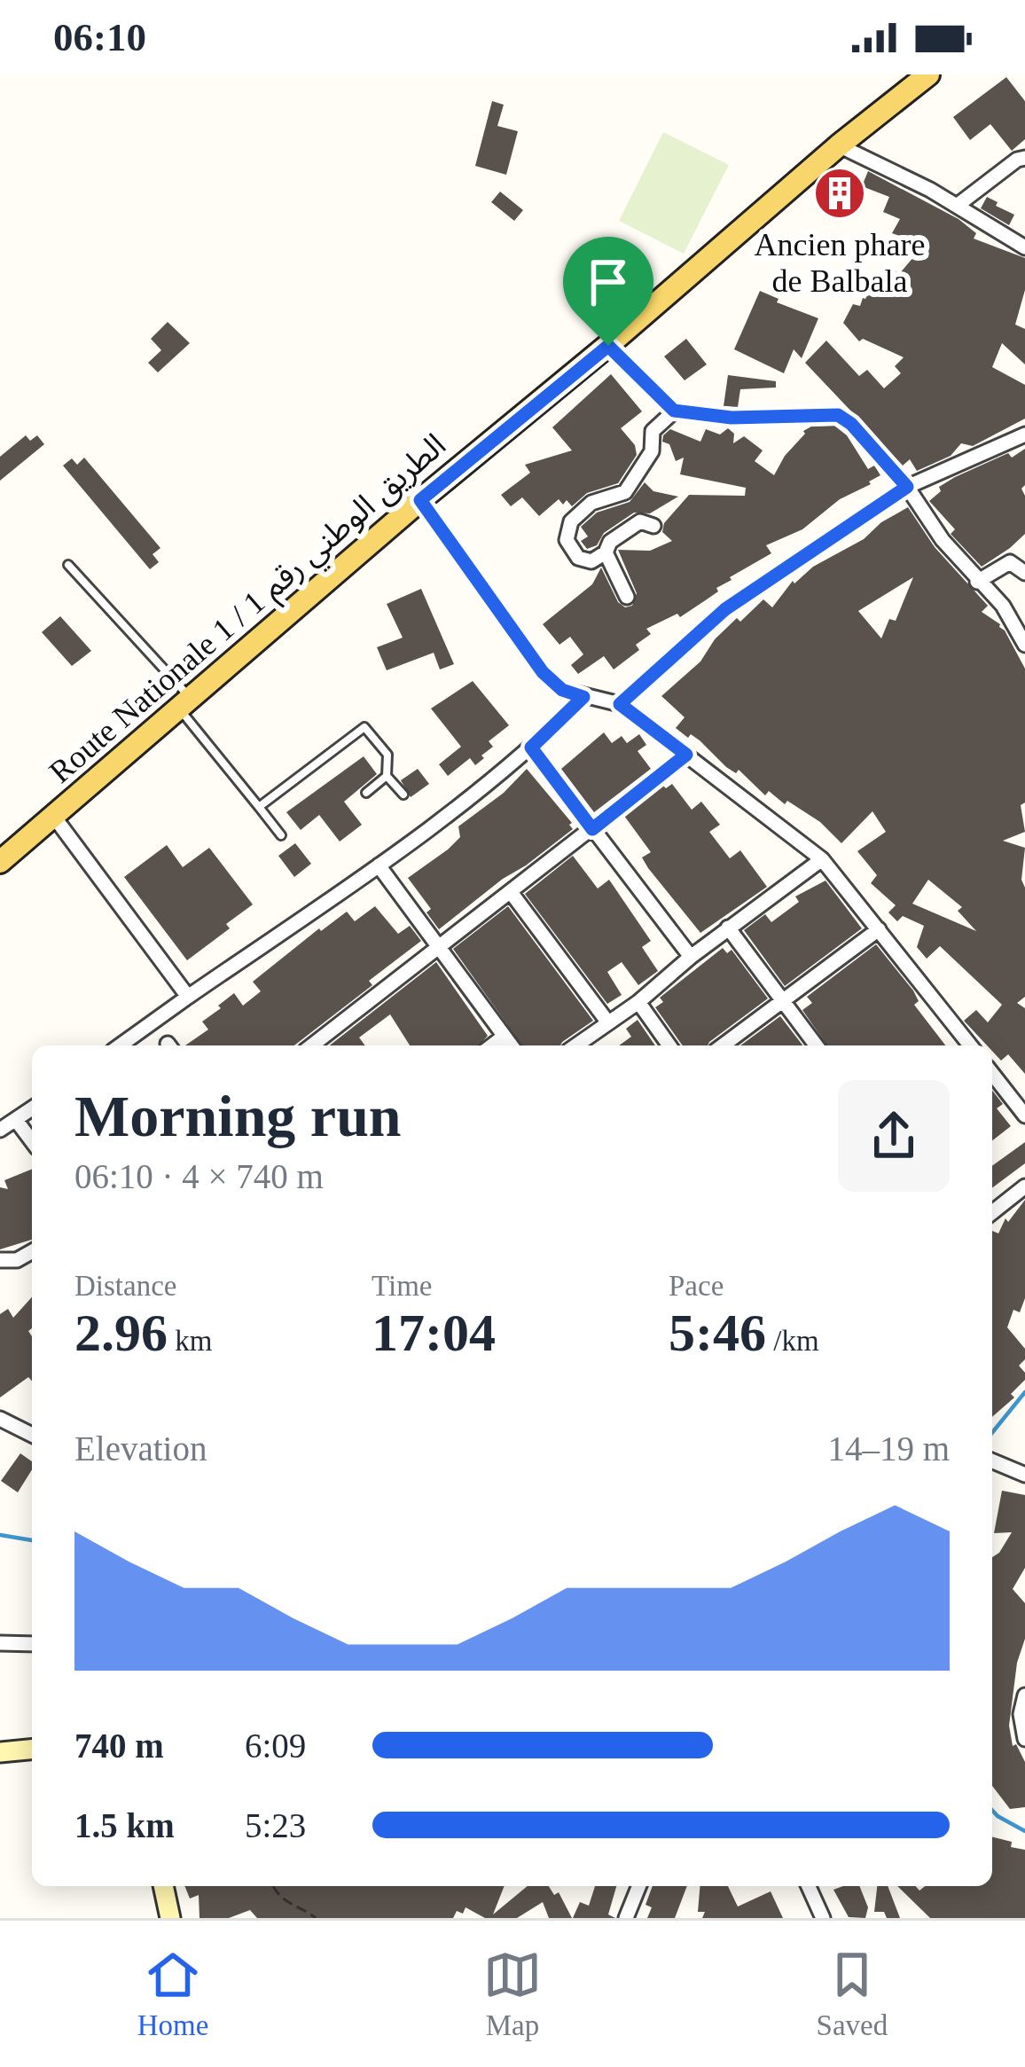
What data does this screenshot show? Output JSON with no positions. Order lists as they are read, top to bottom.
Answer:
{
  "streets": {
    "main road": ["Route Nationale 1 / الطريق الوطني رقم 1"]
  },
  "places": {
    "building": ["Ancien phare de Balbala"]
  },
  "page": {
    "status": "06:10",
    "heading": ["Morning run", "06:10 · 4 × 740 m"],
    "stats": [
      ["Distance", "2.96 km"],
      ["Time", "17:04"],
      ["Pace", "5:46 /km"]
    ],
    "chart": ["Elevation", "14–19 m"],
    "list": [
      {
        "name": "740 m",
        "note": "6:09"
      },
      {
        "name": "1.5 km",
        "note": "5:23"
      }
    ],
    "tabs": ["Home", "Map", "Saved"]
  }
}
